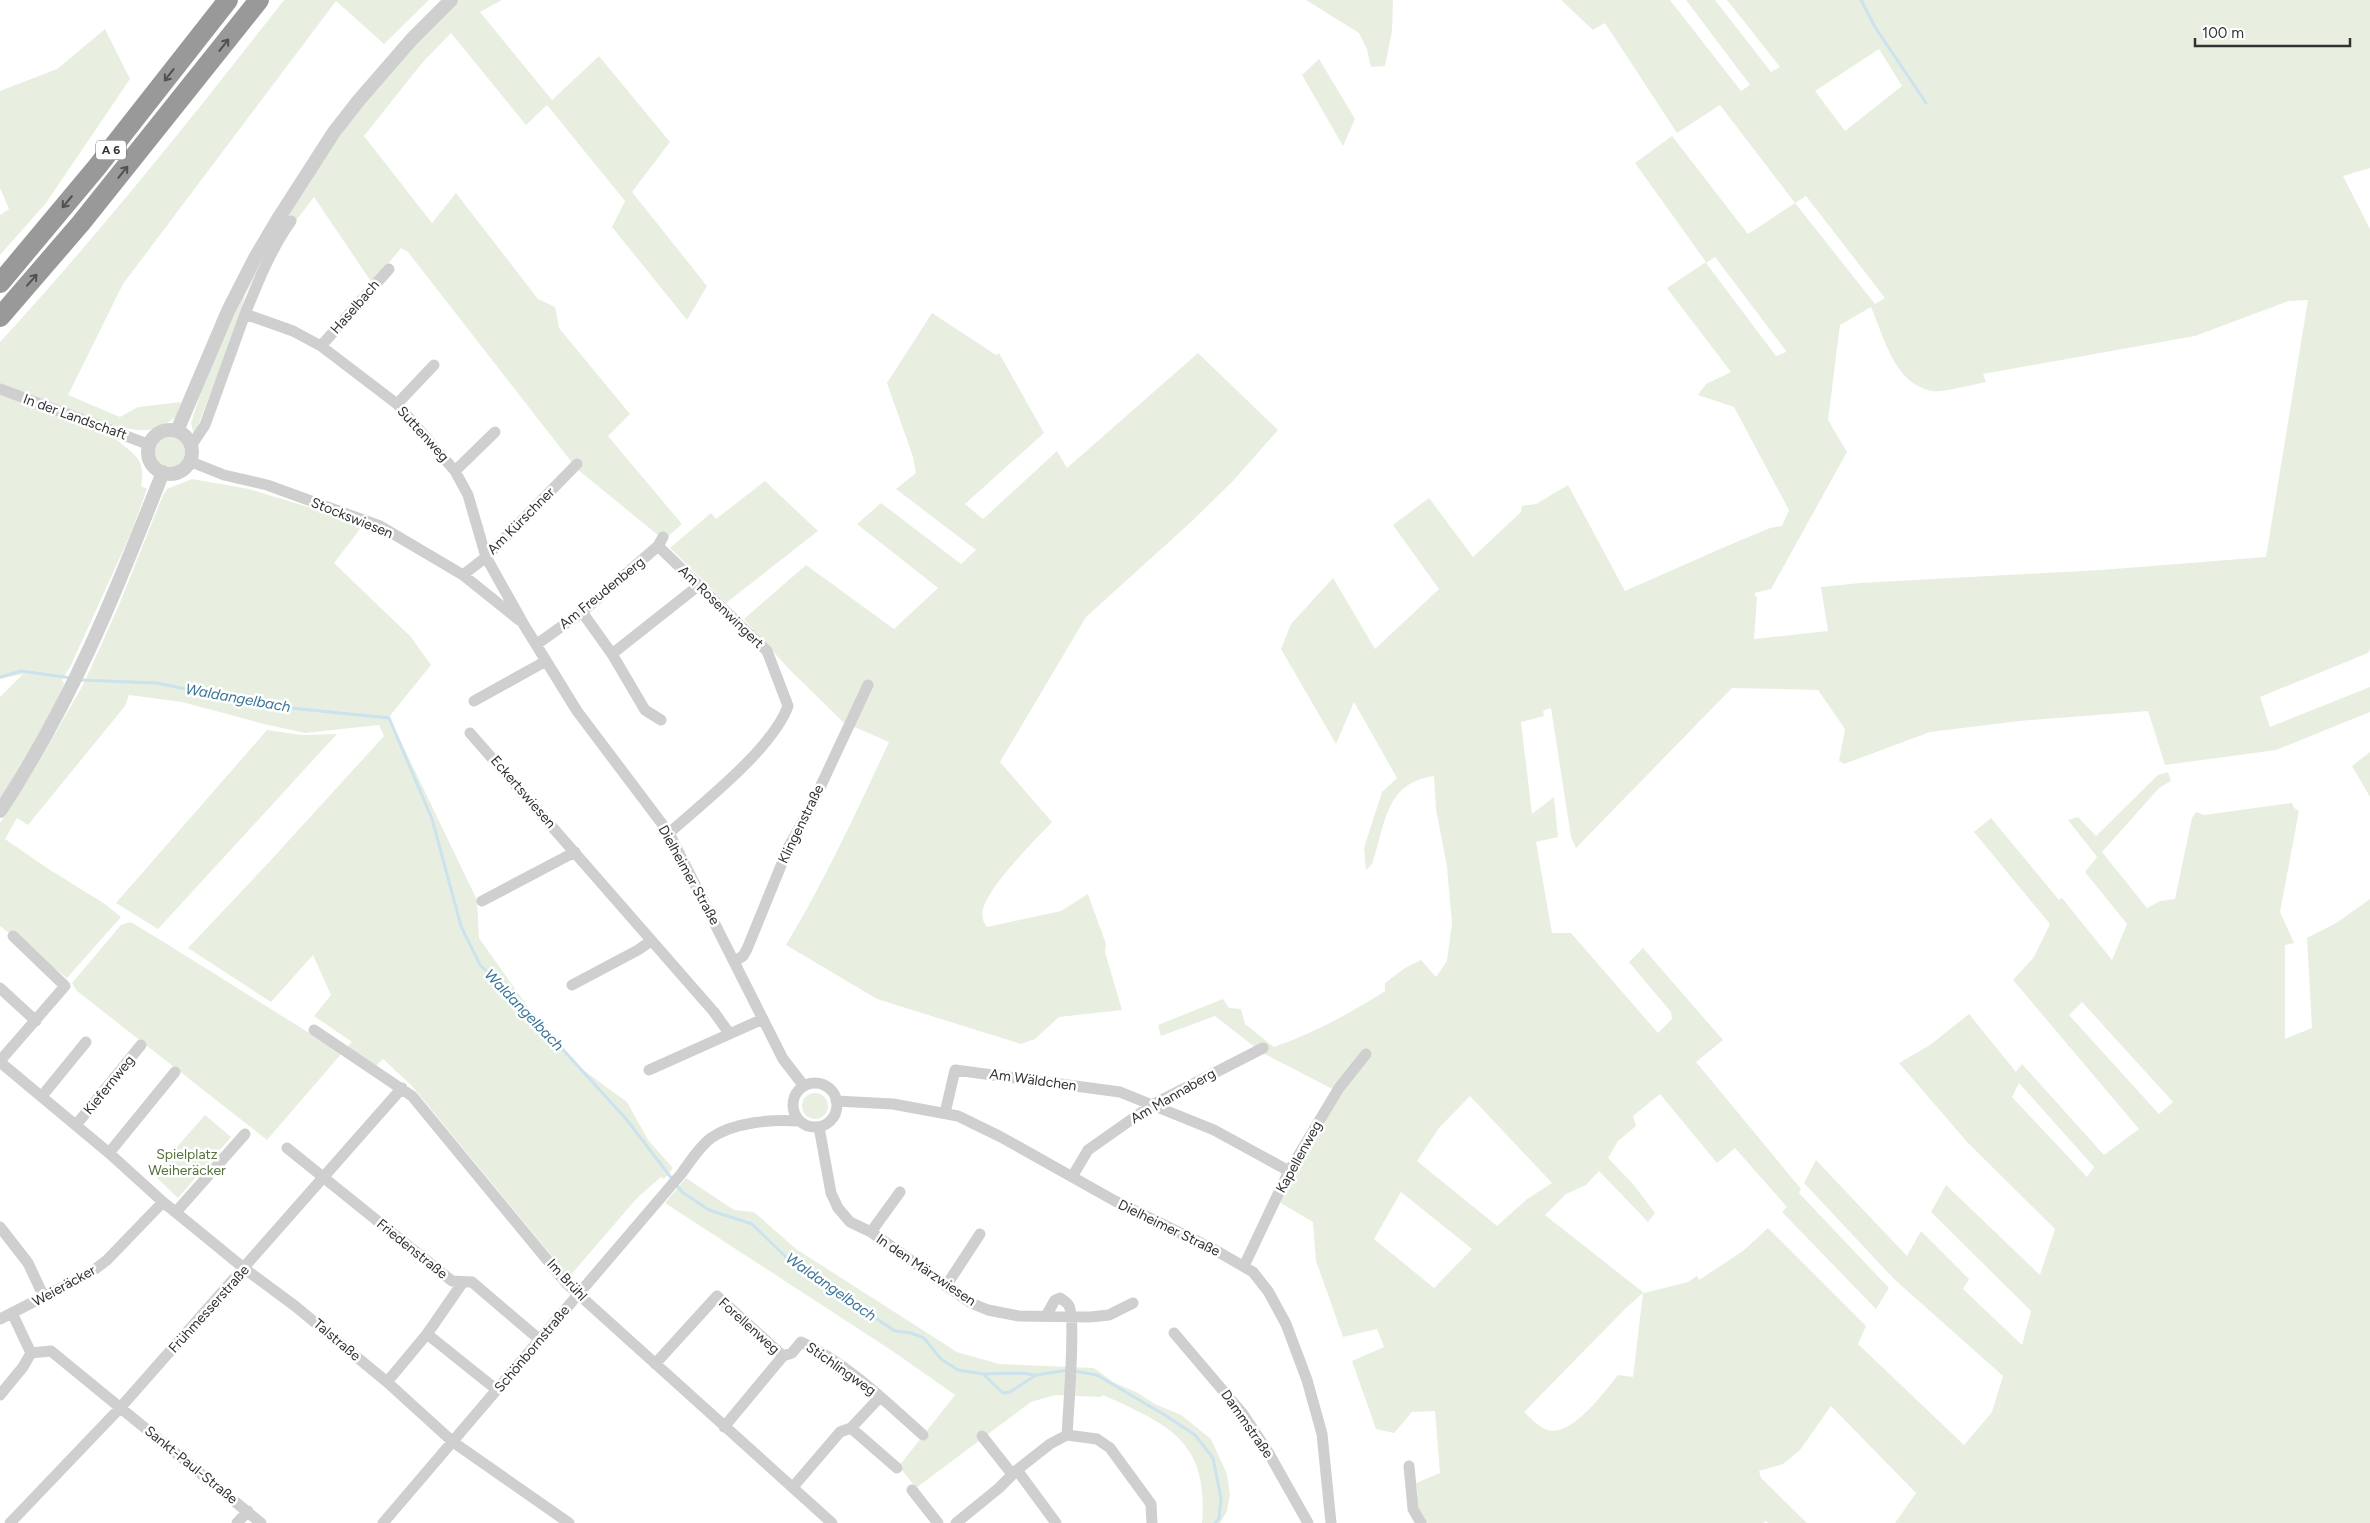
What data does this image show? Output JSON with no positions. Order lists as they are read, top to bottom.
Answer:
{
  "streets": {
    "highway": ["A 6"],
    "street": [
      "Haselbach",
      "In der Landschaft",
      "Suttenweg",
      "Stockswiesen",
      "Am Kürschner",
      "Am Freudenberg",
      "Am Rosenwingert",
      "Eckertswiesen",
      "Klingenstraße",
      "Dielheimer Straße",
      "Am Wäldchen",
      "Kiefernweg",
      "Am Mannaberg",
      "Kapellenweg",
      "Friedenstraße",
      "In den Märzwiesen",
      "Im Brühl",
      "Weieräcker",
      "Frühmesserstraße",
      "Forellenweg",
      "Talstraße",
      "Schönbornstraße",
      "Stichlingweg",
      "Dammstraße",
      "Sankt-Paul-Straße"
    ]
  },
  "crossings": [
    ["Haselbach", "Suttenweg"],
    ["In der Landschaft", "Stockswiesen"],
    ["Suttenweg", "Stockswiesen"],
    ["Suttenweg", "Am Kürschner"],
    ["Suttenweg", "Dielheimer Straße"],
    ["Stockswiesen", "Am Kürschner"],
    ["Stockswiesen", "Dielheimer Straße"],
    ["Am Freudenberg", "Am Rosenwingert"],
    ["Am Freudenberg", "Dielheimer Straße"],
    ["Am Rosenwingert", "Dielheimer Straße"],
    ["Klingenstraße", "Dielheimer Straße"],
    ["Dielheimer Straße", "Am Wäldchen"],
    ["Dielheimer Straße", "Am Mannaberg"],
    ["Dielheimer Straße", "Kapellenweg"],
    ["Dielheimer Straße", "In den Märzwiesen"],
    ["Dielheimer Straße", "Schönbornstraße"],
    ["Am Wäldchen", "Am Mannaberg"],
    ["Kiefernweg", "Talstraße"],
    ["Friedenstraße", "Frühmesserstraße"],
    ["Friedenstraße", "Schönbornstraße"],
    ["In den Märzwiesen", "Schönbornstraße"],
    ["Im Brühl", "Frühmesserstraße"],
    ["Im Brühl", "Forellenweg"],
    ["Im Brühl", "Schönbornstraße"],
    ["Im Brühl", "Stichlingweg"],
    ["Weieräcker", "Talstraße"],
    ["Frühmesserstraße", "Talstraße"],
    ["Frühmesserstraße", "Sankt-Paul-Straße"],
    ["Forellenweg", "Stichlingweg"],
    ["Talstraße", "Schönbornstraße"]
  ],
  "water": ["Waldangelbach"],
  "parks": ["Spielplatz Weiheräcker"],
  "scale_bar": "100 m"
}
